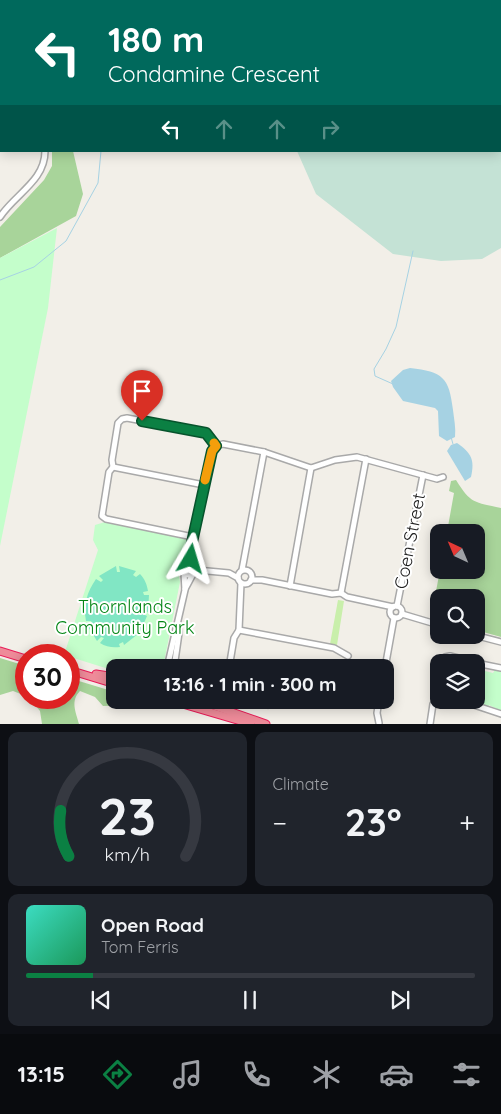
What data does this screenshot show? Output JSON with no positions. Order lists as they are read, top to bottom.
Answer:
{
  "streets": {
    "street": ["Coen Street"]
  },
  "parks": ["Thornlands Community Park"],
  "north": "top left",
  "page": {
    "turn": ["180 m", "Condamine Crescent"],
    "limit": "30",
    "trip": "13:16 · 1 min · 300 m",
    "tile": "Climate",
    "heat": ["−", "23°", "+"],
    "song": ["Open Road", "Tom Ferris"],
    "tabs": "13:15",
    "gauge": ["23", "km/h"]
  }
}
